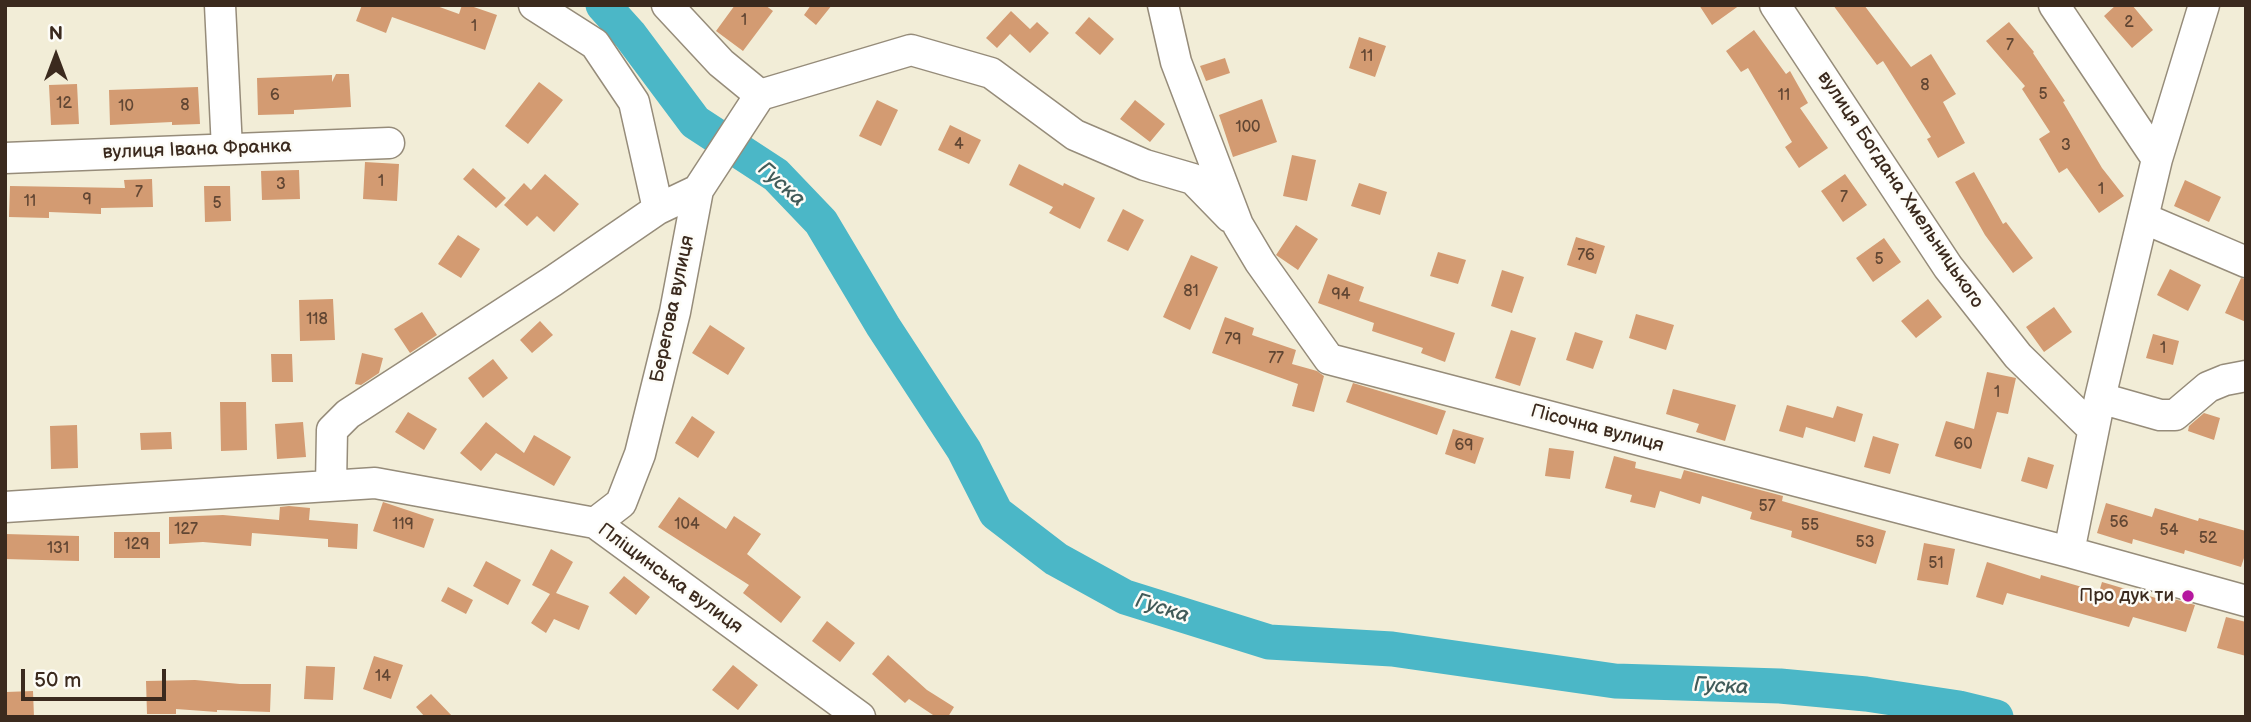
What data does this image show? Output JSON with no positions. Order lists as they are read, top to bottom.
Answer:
{
  "streets": {
    "street": [
      "вулиця Івана Франка",
      "вулиця Богдана Хмельницького",
      "Берегова вулиця",
      "Пісочна вулиця",
      "Пліщинська вулиця"
    ]
  },
  "crossings": [
    ["Берегова вулиця", "Пліщинська вулиця"]
  ],
  "water": ["Гуска"],
  "places": ["Про дук ти"],
  "house_numbers": [
    "1",
    "2",
    "1",
    "7",
    "11",
    "8",
    "5",
    "6",
    "11",
    "12",
    "8",
    "10",
    "100",
    "4",
    "3",
    "1",
    "3",
    "1",
    "7",
    "7",
    "9",
    "11",
    "5",
    "76",
    "5",
    "81",
    "94",
    "118",
    "79",
    "1",
    "77",
    "1",
    "60",
    "69",
    "57",
    "56",
    "119",
    "104",
    "55",
    "127",
    "54",
    "52",
    "53",
    "129",
    "131",
    "51",
    "14"
  ],
  "scale_bar": "50 m",
  "north": "top"
}
